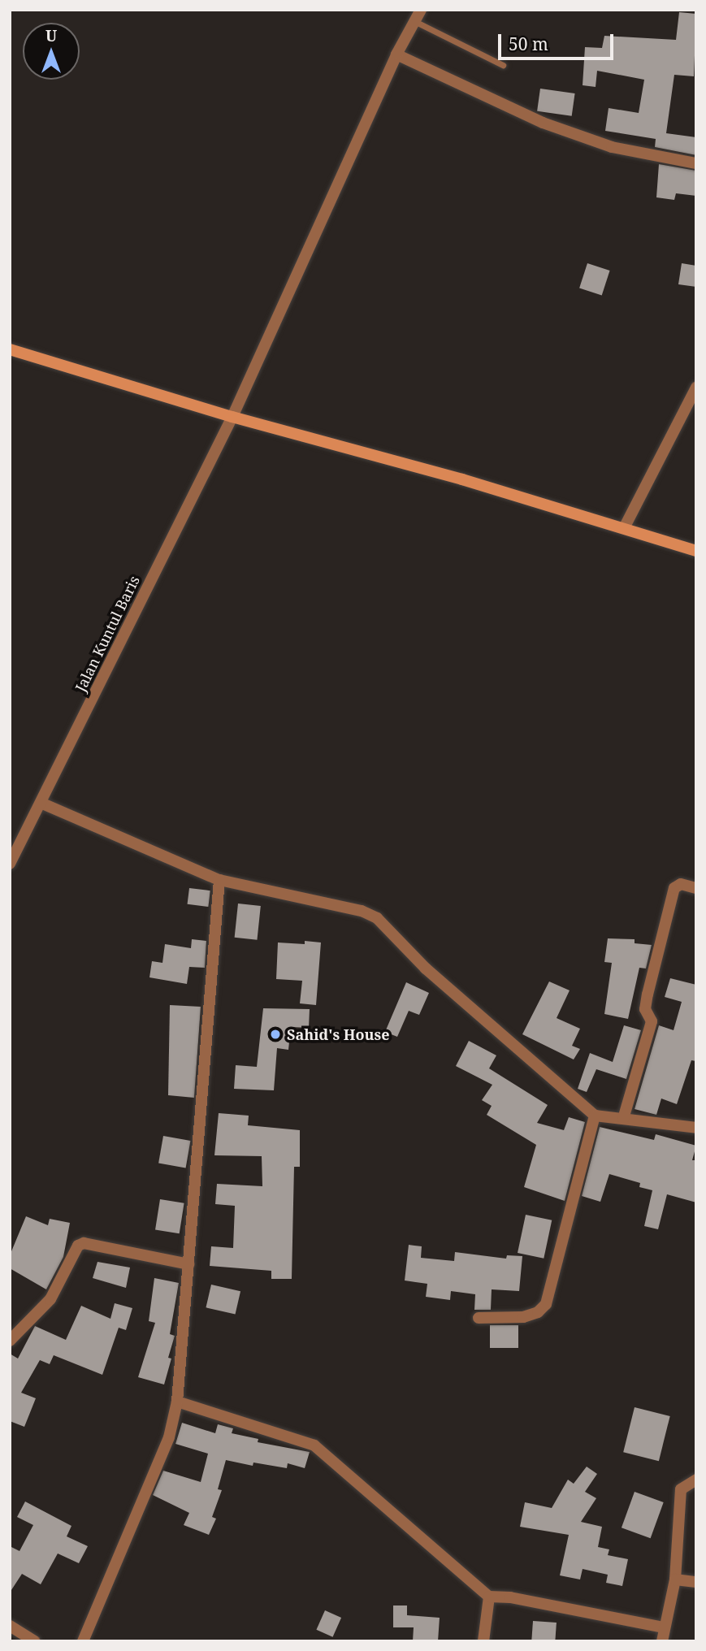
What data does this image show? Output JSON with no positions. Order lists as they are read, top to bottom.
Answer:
{
  "streets": {
    "street": ["Jalan Kuntul Baris"]
  },
  "places": ["Sahid's House"],
  "scale_bar": "50 m",
  "north": "top"
}
